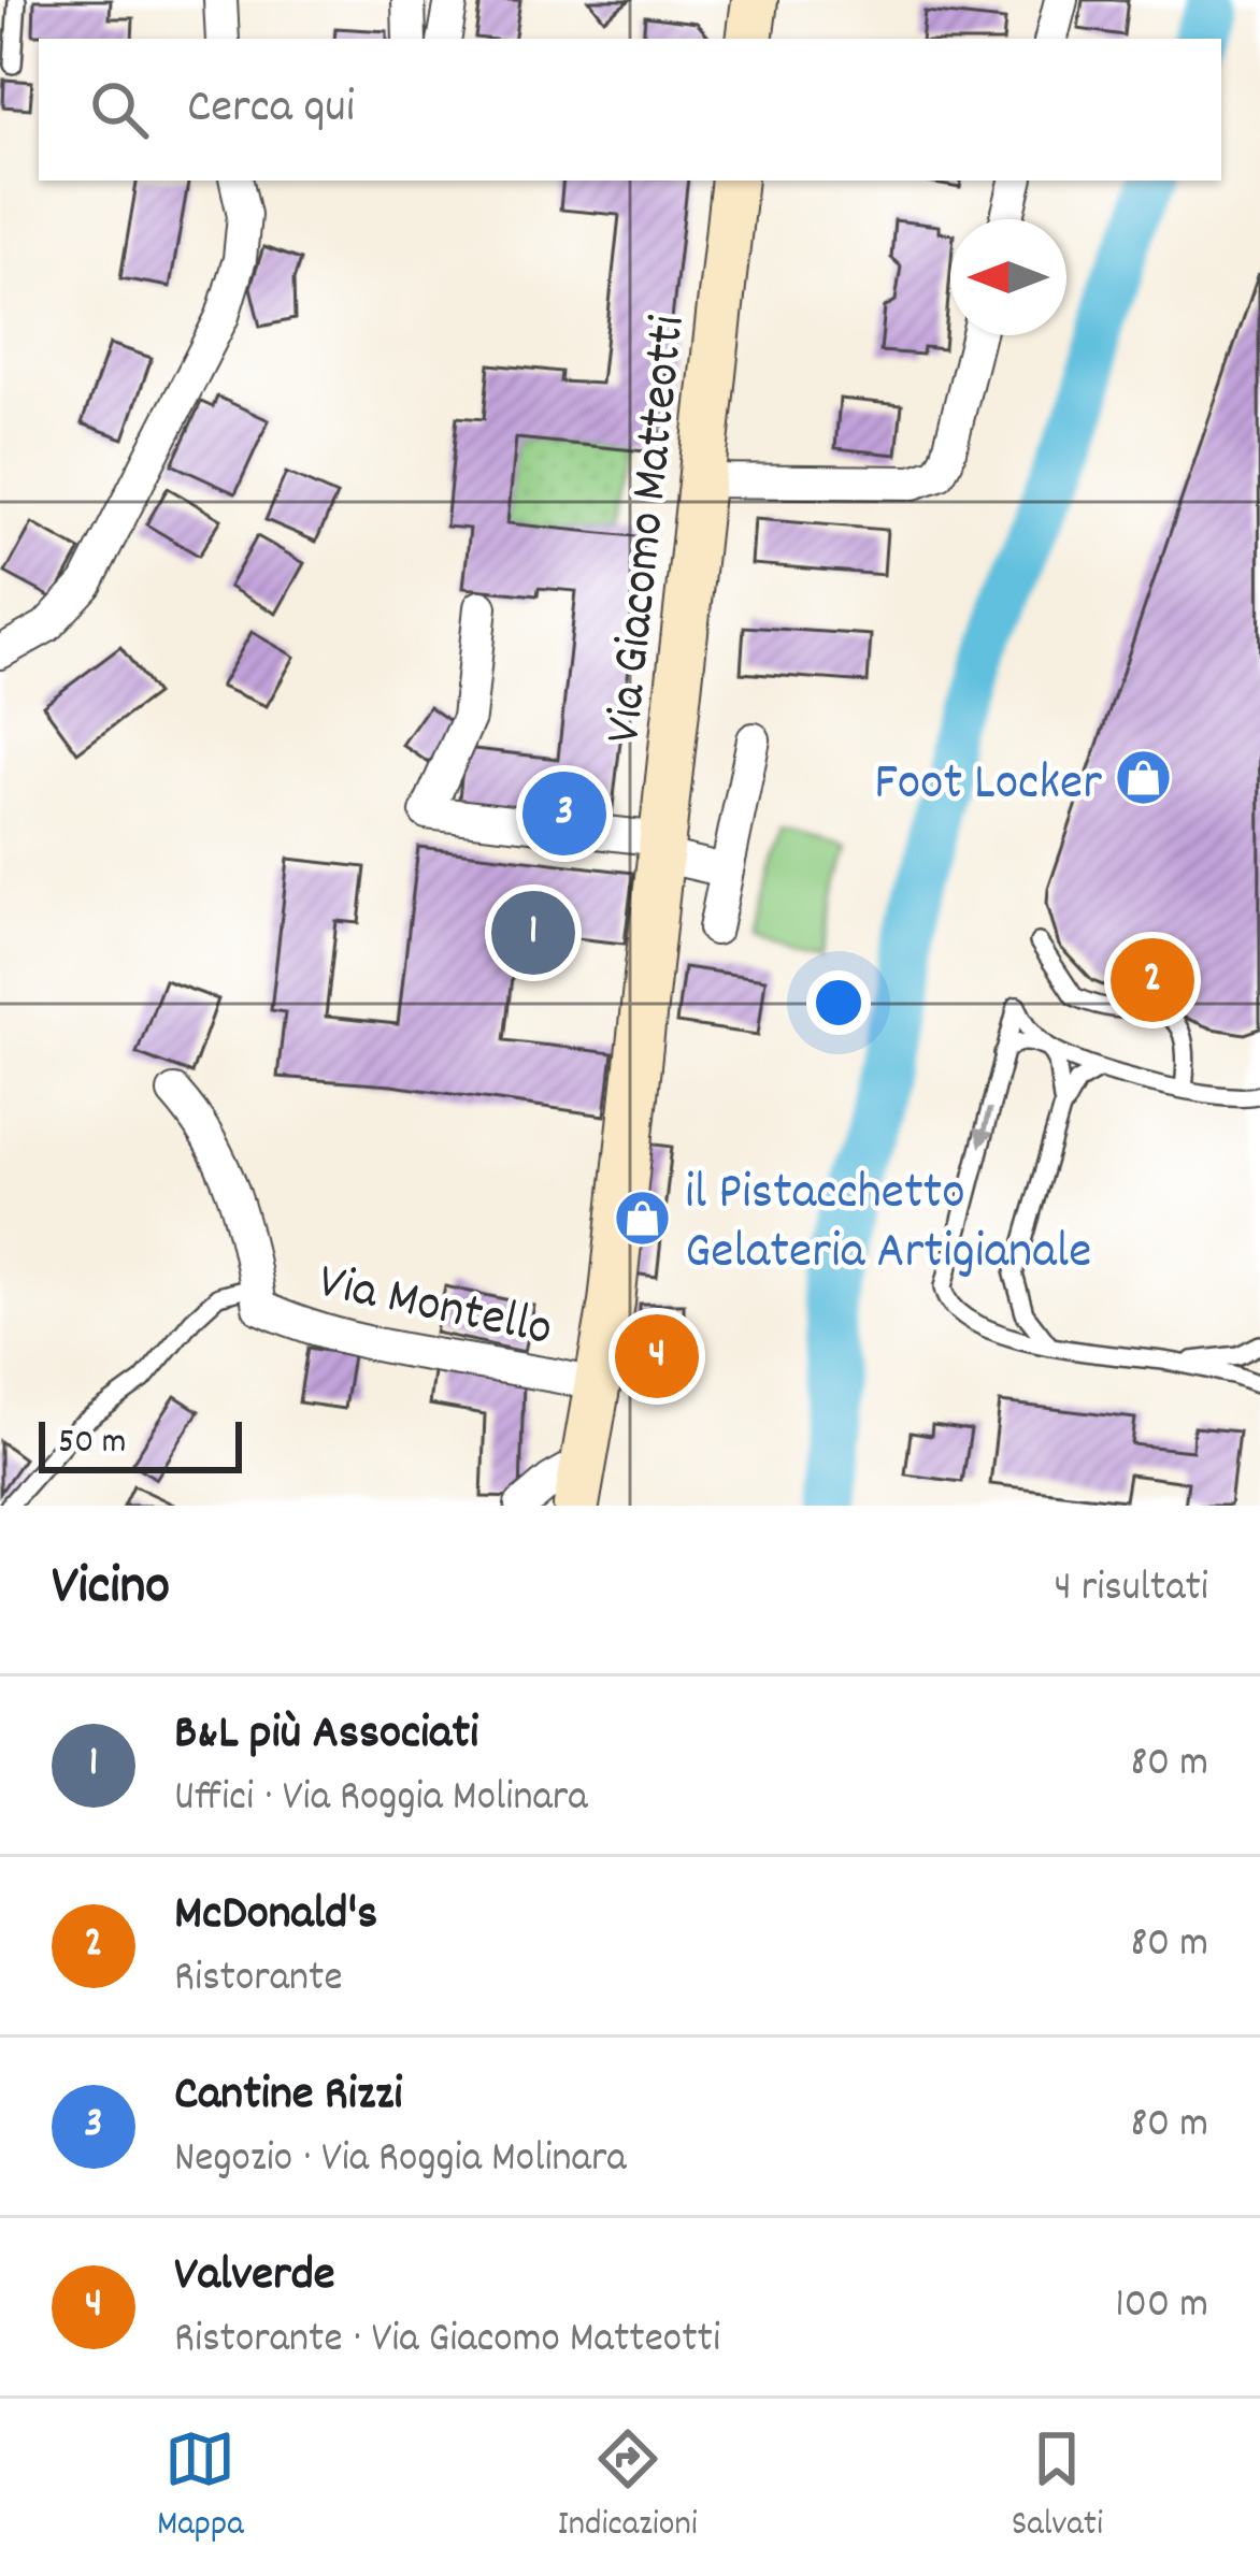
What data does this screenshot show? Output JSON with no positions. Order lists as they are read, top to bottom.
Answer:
{
  "streets": {
    "street": ["Via Giacomo Matteotti", "Via Montello"]
  },
  "crossings": [
    ["Via Giacomo Matteotti", "Via Montello"]
  ],
  "places": {
    "shop": ["Foot Locker", "il Pistacchetto Gelateria Artigianale"]
  },
  "scale_bar": "50 m",
  "north": "left",
  "page": {
    "search": "Cerca qui",
    "pins": [
      "3",
      "1",
      "2",
      "4"
    ],
    "scale": "50 m",
    "heading": ["Vicino", "4 risultati"],
    "list": [
      {
        "mark": "1",
        "name": "B&L più Associati",
        "note": "Uffici · Via Roggia Molinara",
        "value": "80 m"
      },
      {
        "mark": "2",
        "name": "McDonald's",
        "note": "Ristorante",
        "value": "80 m"
      },
      {
        "mark": "3",
        "name": "Cantine Rizzi",
        "note": "Negozio · Via Roggia Molinara",
        "value": "80 m"
      },
      {
        "mark": "4",
        "name": "Valverde",
        "note": "Ristorante · Via Giacomo Matteotti",
        "value": "100 m"
      }
    ],
    "nav": ["Mappa", "Indicazioni", "Salvati"]
  }
}
